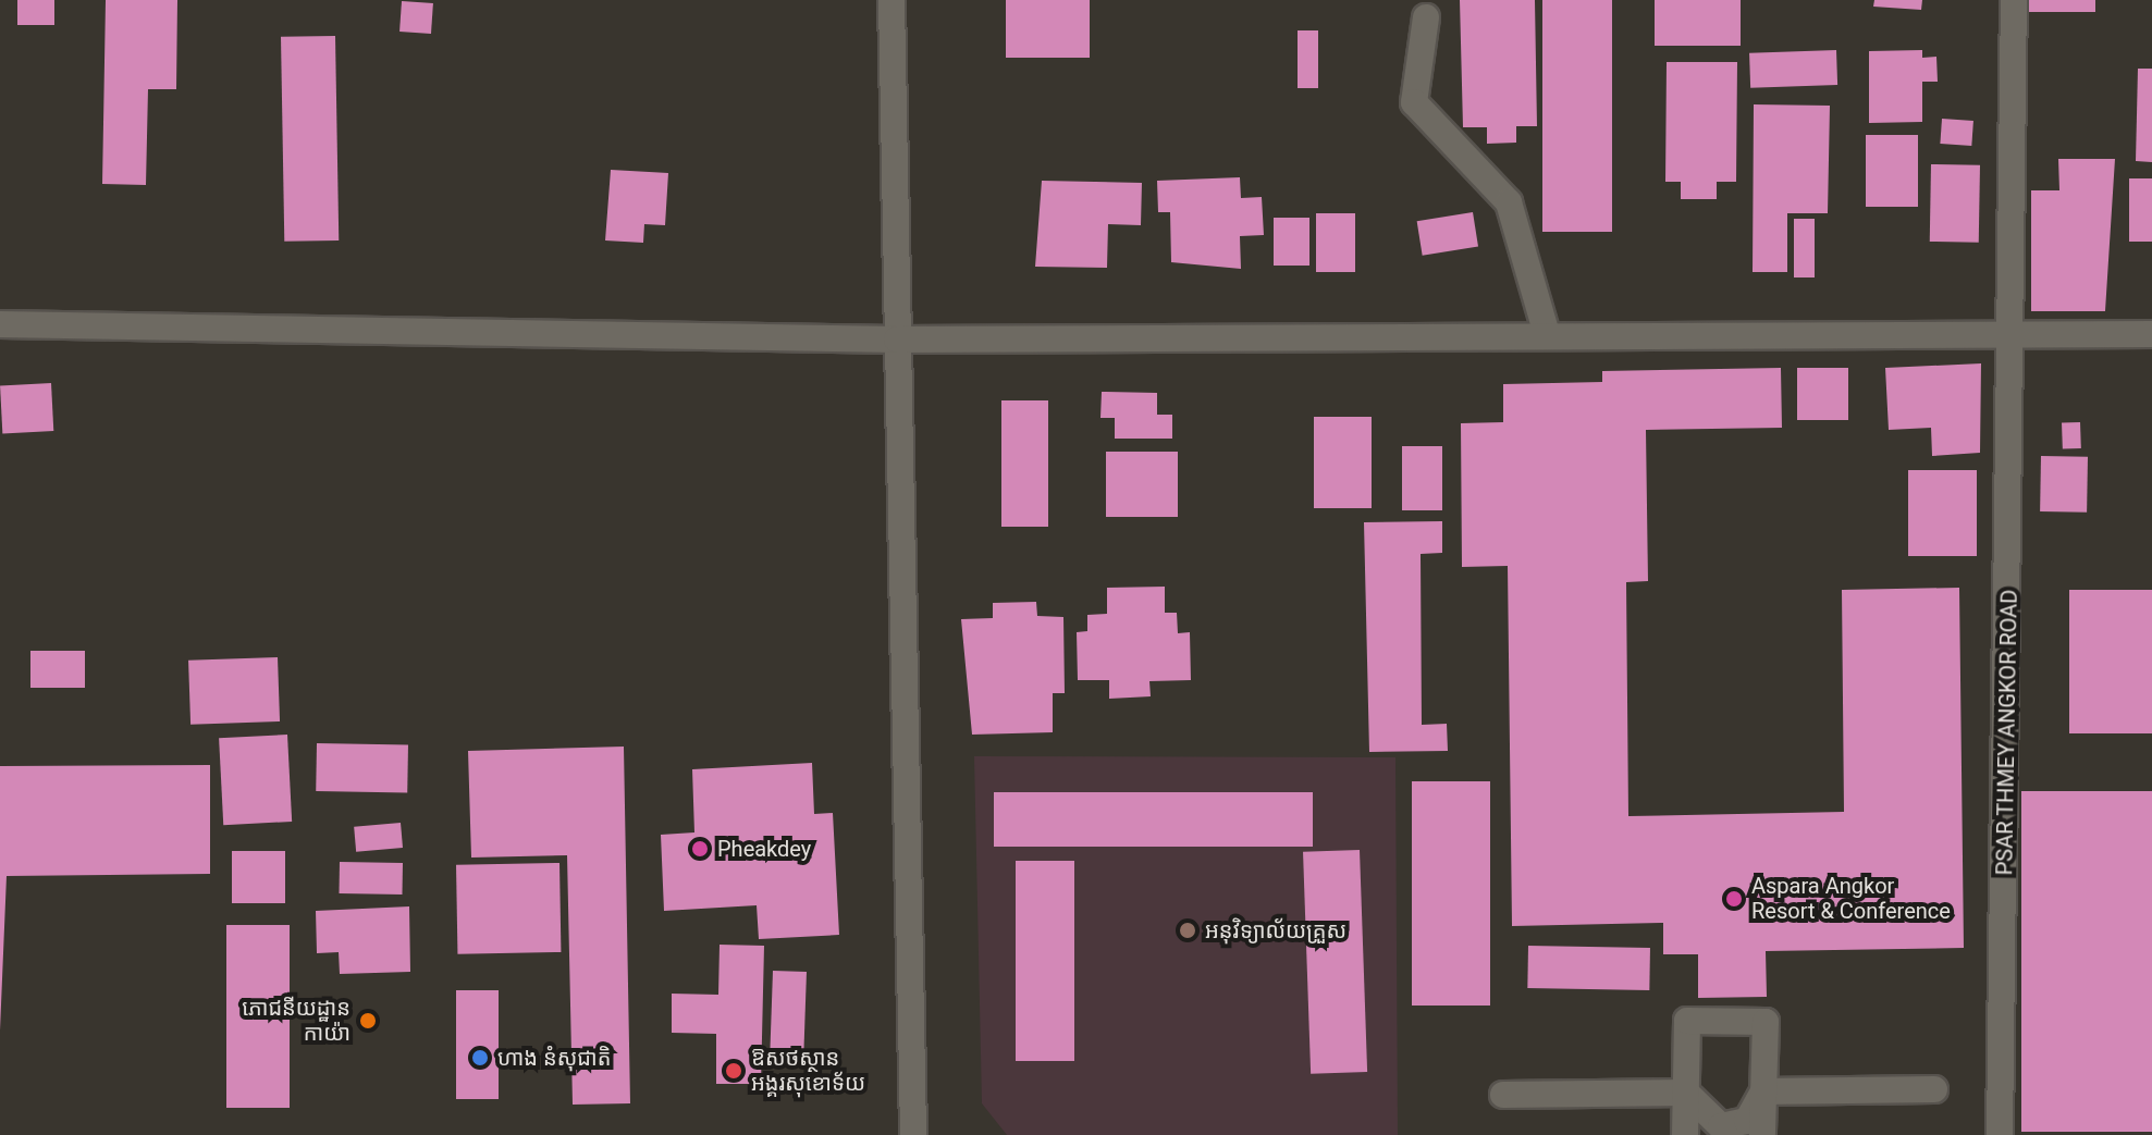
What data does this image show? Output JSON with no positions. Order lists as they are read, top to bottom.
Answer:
{
  "streets": {
    "street": ["PSAR THMEY ANGKOR ROAD"]
  },
  "places": [
    "Pheakdey",
    "Aspara Angkor Resort & Conference",
    "អនុវិទ្យាល័យគ្រួស",
    "ភោជនីយដ្ឋាន កាយ៉ា",
    "ហាង នំសុជាតិ",
    "ឱសថស្ថាន អង្គរសុខោទ័យ"
  ]
}
